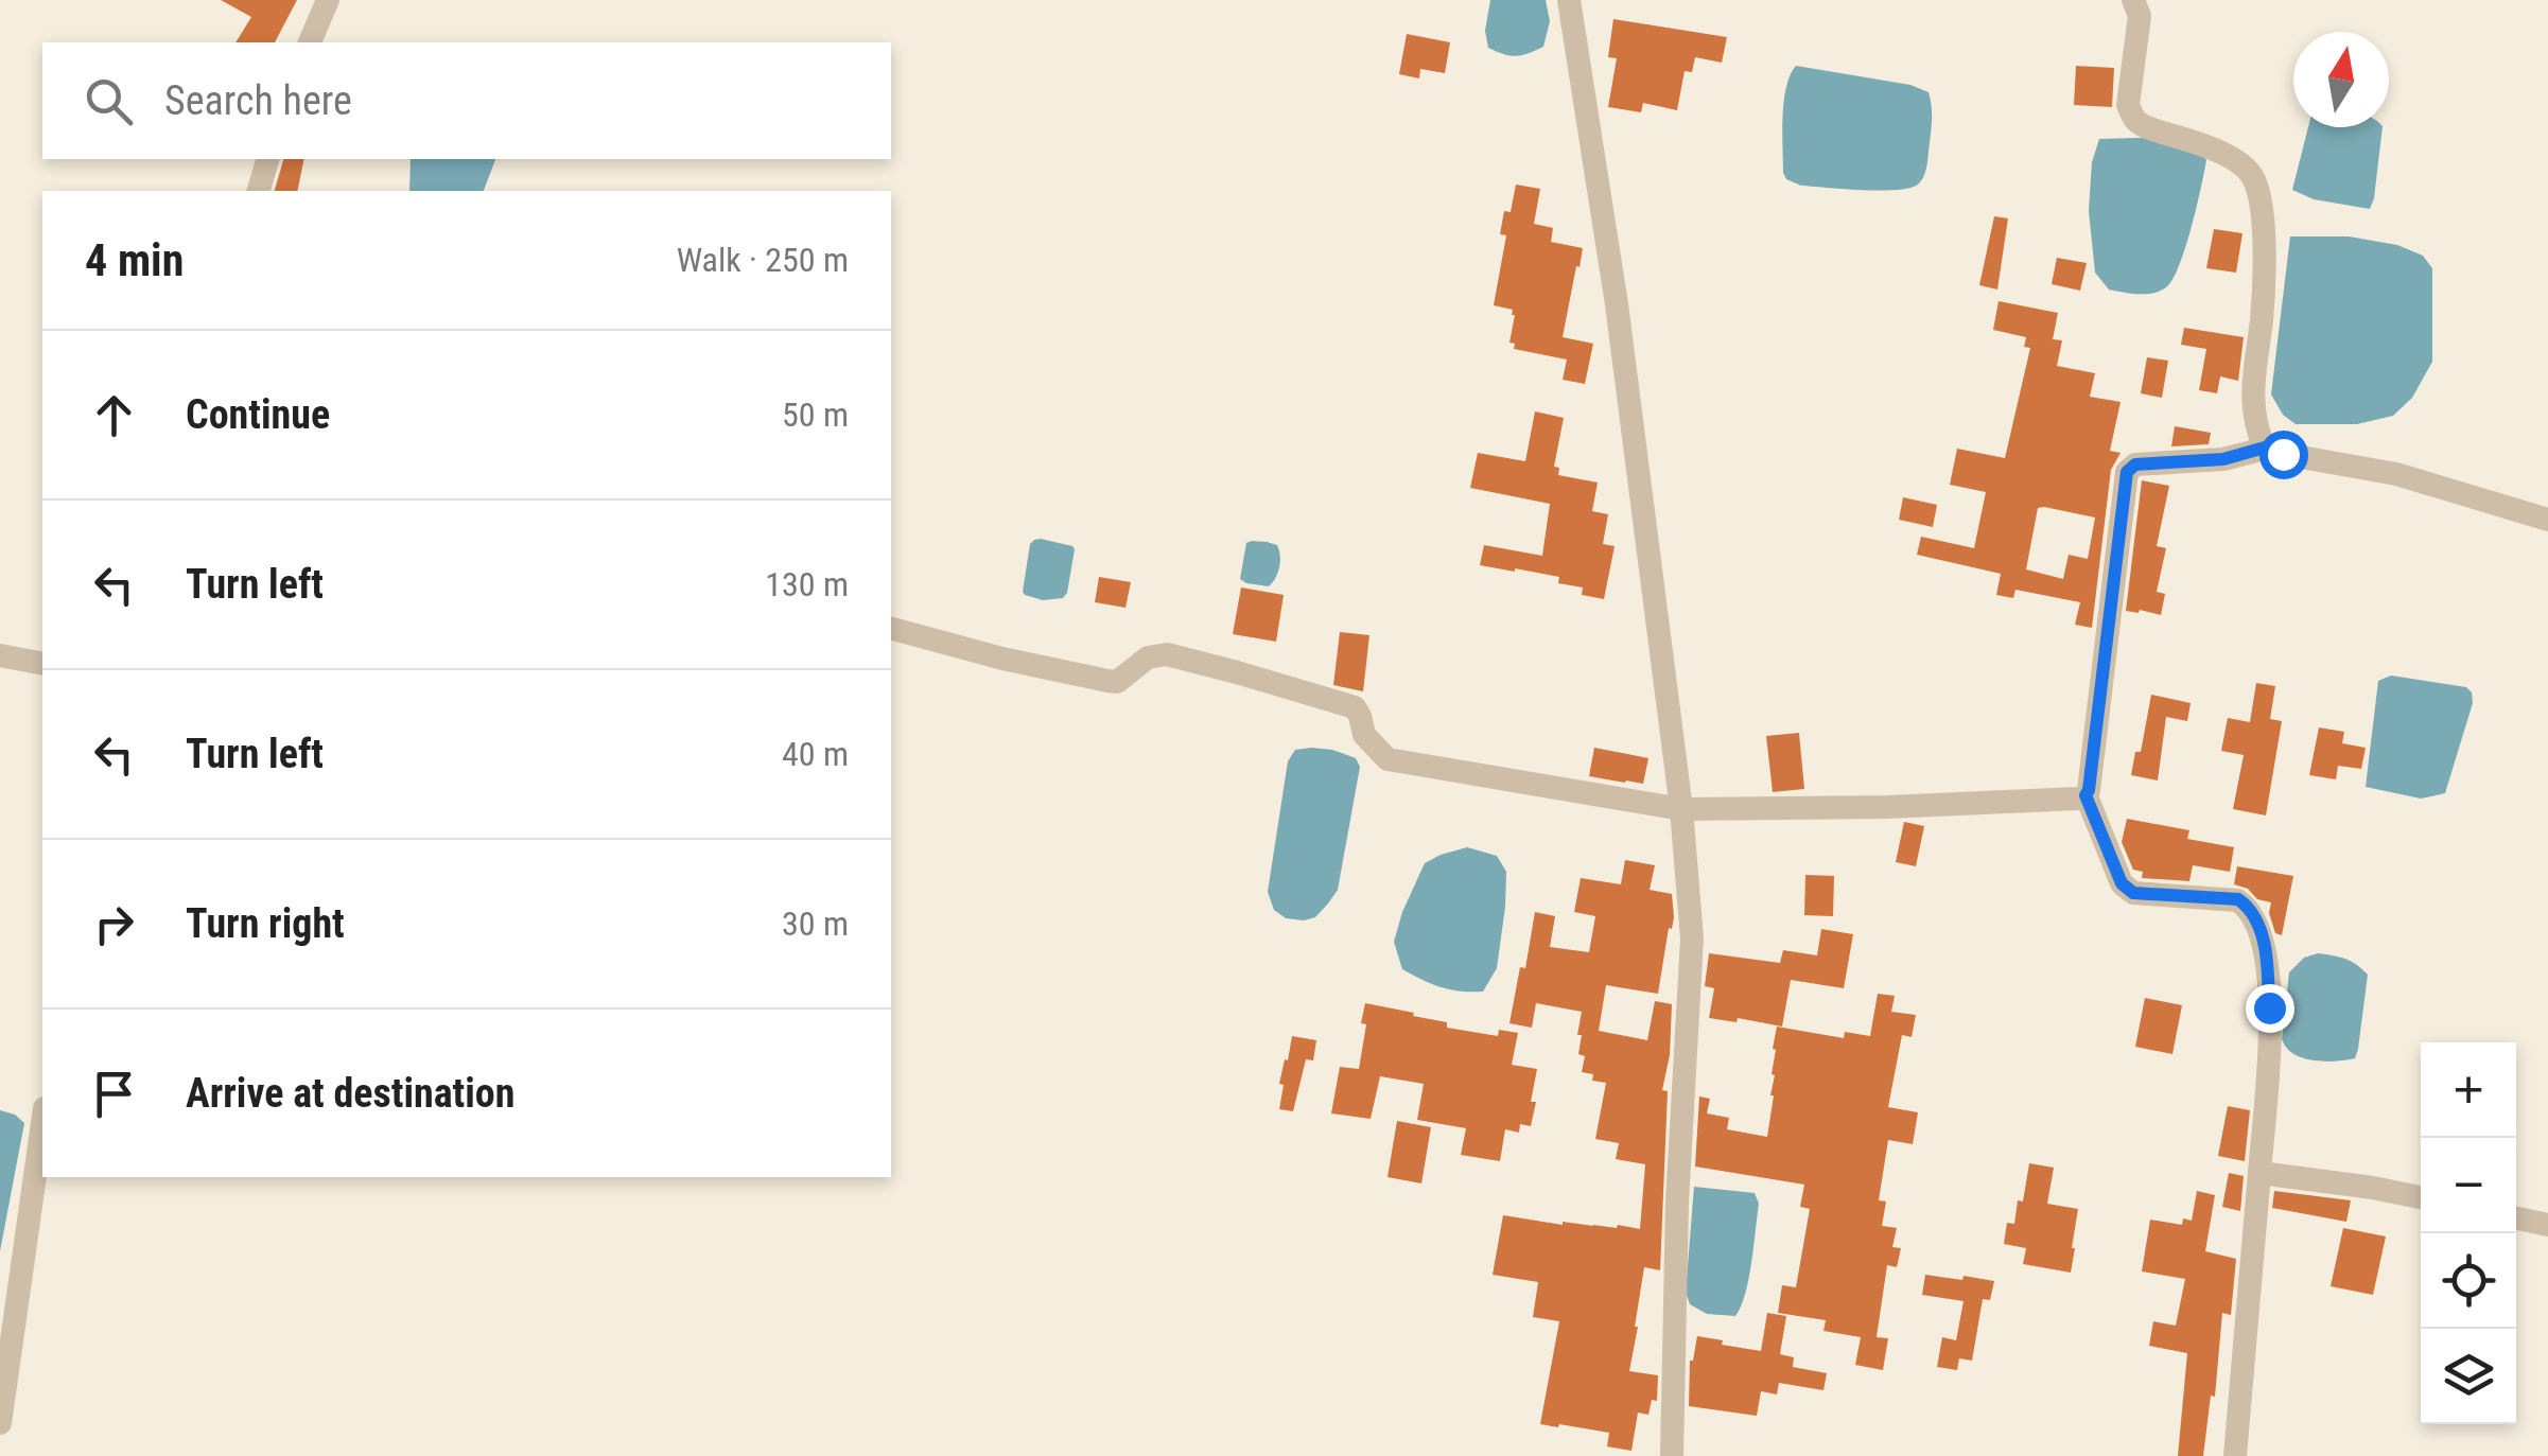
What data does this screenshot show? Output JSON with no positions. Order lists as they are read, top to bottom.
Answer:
{
  "north": "top",
  "page": {
    "search": "Search here",
    "heading": ["4 min", "Walk · 250 m"],
    "list": [
      ["Continue", "50 m"],
      ["Turn left", "130 m"],
      ["Turn left", "40 m"],
      ["Turn right", "30 m"],
      "Arrive at destination"
    ],
    "map_buttons": ["+", "−"]
  }
}
